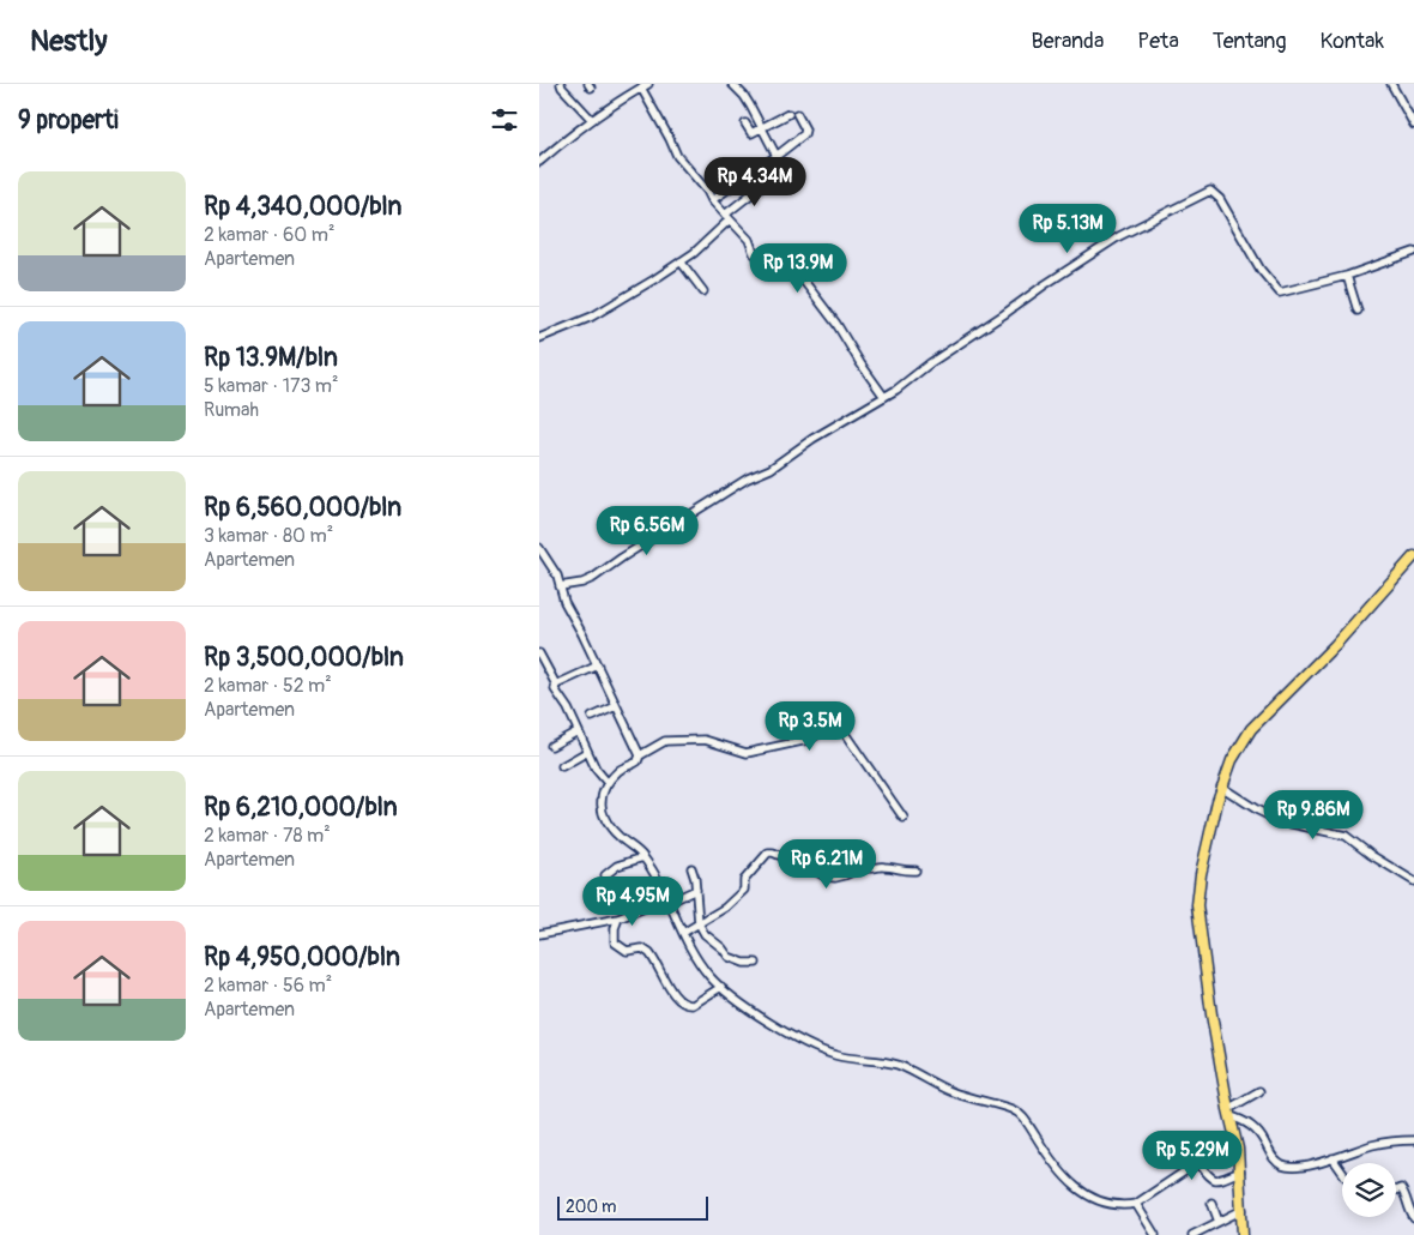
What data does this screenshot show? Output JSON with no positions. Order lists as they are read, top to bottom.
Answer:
{
  "scale_bar": "200 m",
  "page": {
    "header": "Nestly",
    "nav": [
      "Beranda",
      "Peta",
      "Tentang",
      "Kontak"
    ],
    "heading": "9 properti",
    "list": [
      {
        "name": "Rp 4,340,000/bln",
        "note": "2 kamar · 60 m² · Apartemen"
      },
      {
        "name": "Rp 13.9M/bln",
        "note": "5 kamar · 173 m² · Rumah"
      },
      {
        "name": "Rp 6,560,000/bln",
        "note": "3 kamar · 80 m² · Apartemen"
      },
      {
        "name": "Rp 3,500,000/bln",
        "note": "2 kamar · 52 m² · Apartemen"
      },
      {
        "name": "Rp 6,210,000/bln",
        "note": "2 kamar · 78 m² · Apartemen"
      },
      {
        "name": "Rp 4,950,000/bln",
        "note": "2 kamar · 56 m² · Apartemen"
      }
    ],
    "price": [
      "Rp 4.34M",
      "Rp 5.13M",
      "Rp 13.9M",
      "Rp 6.56M",
      "Rp 3.5M",
      "Rp 9.86M",
      "Rp 6.21M",
      "Rp 4.95M",
      "Rp 5.29M"
    ],
    "scale": "200 m"
  }
}
